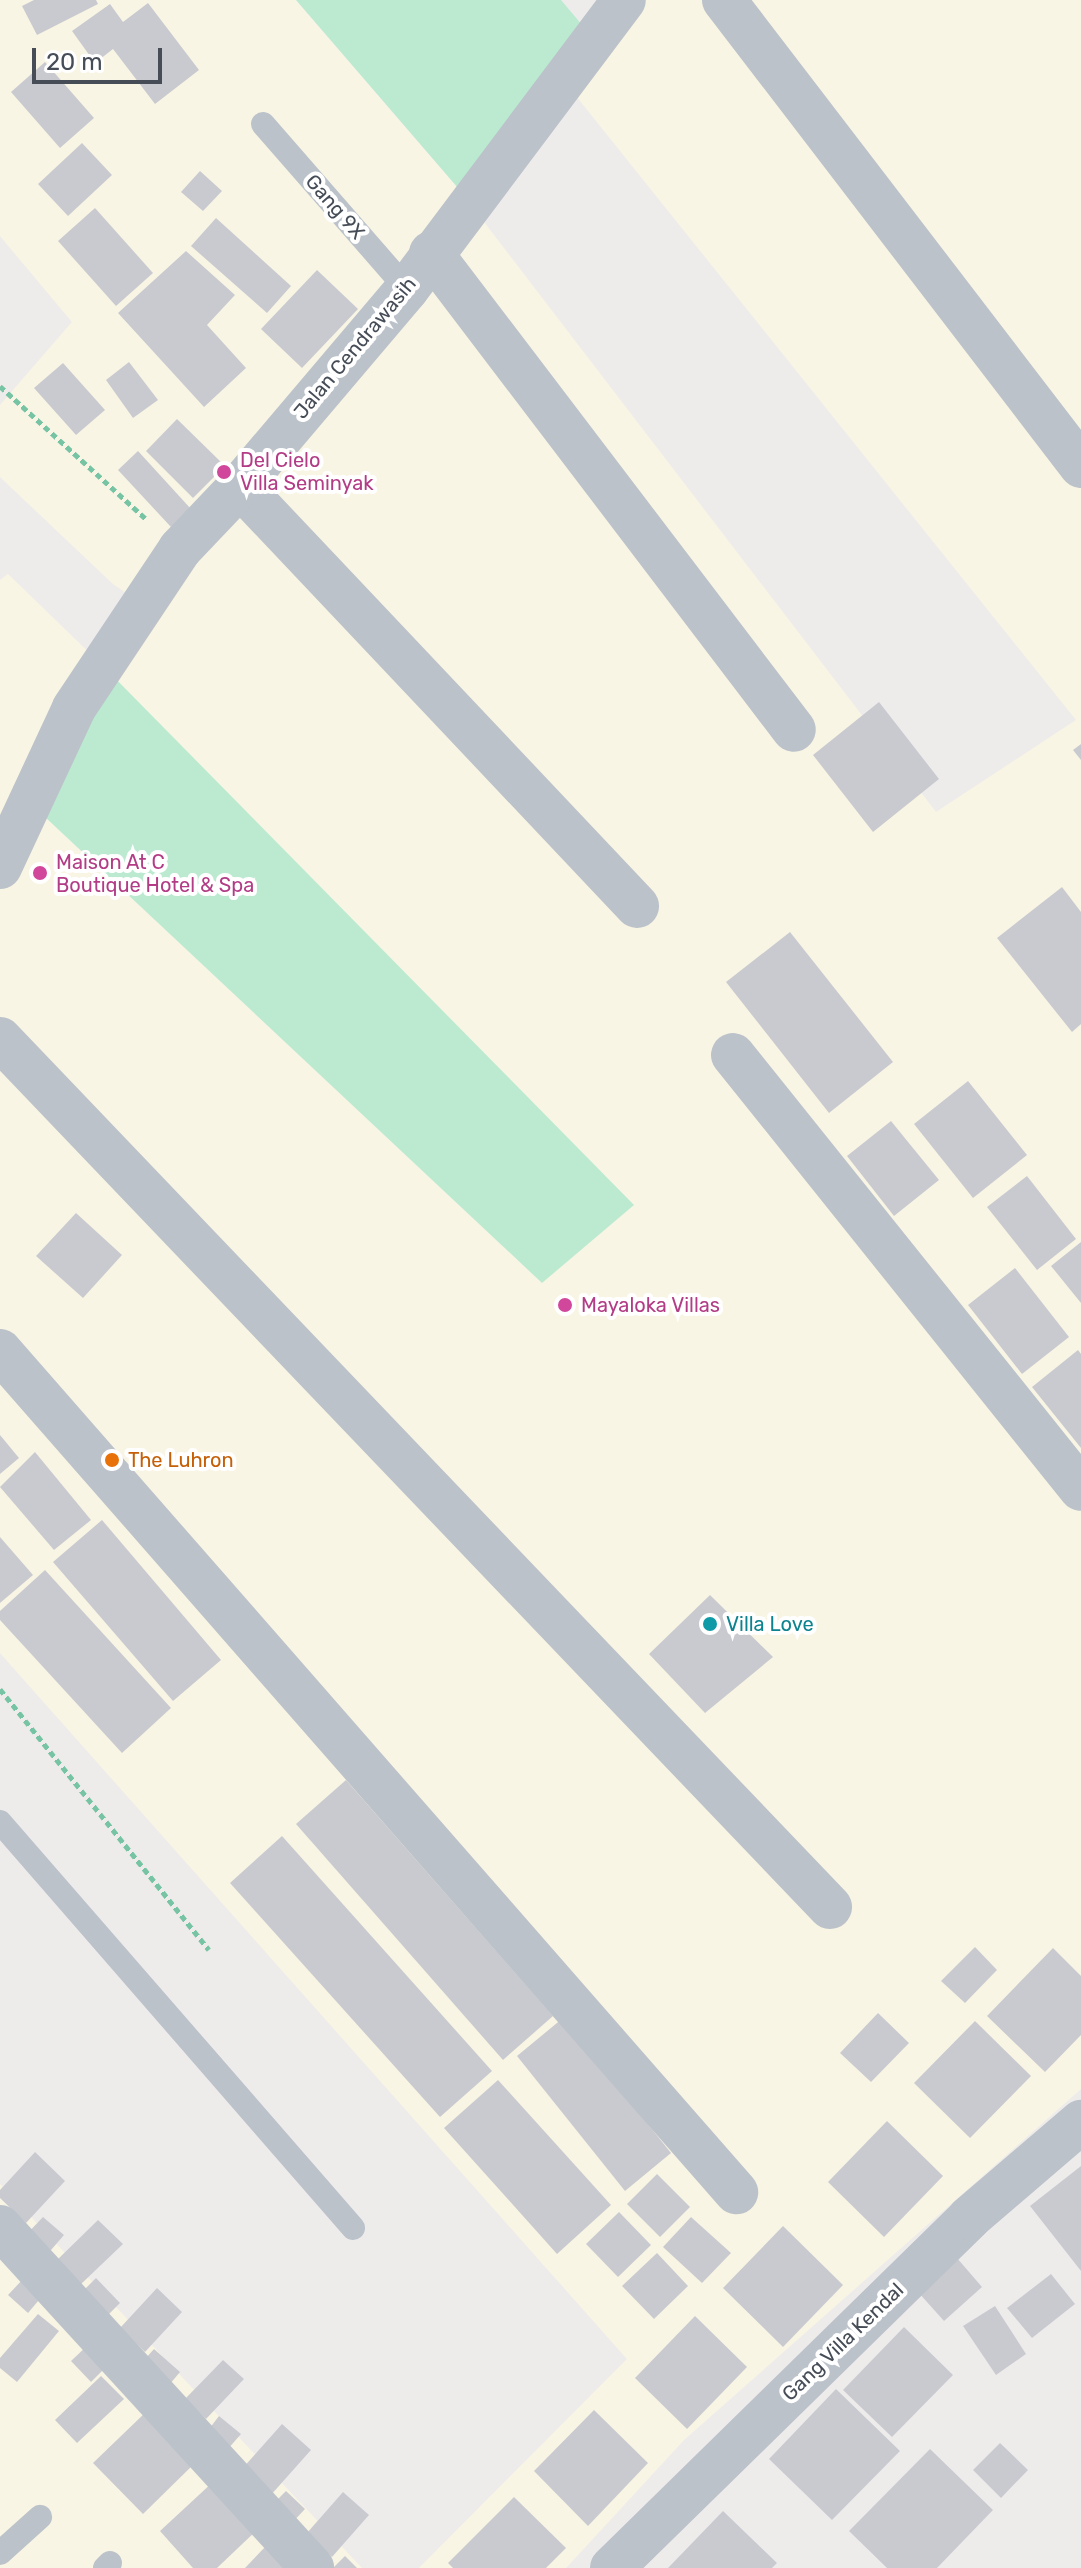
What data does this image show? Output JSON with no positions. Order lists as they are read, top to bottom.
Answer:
{
  "streets": {
    "street": ["Jalan Cendrawasih", "Gang Villa Kendal"],
    "lane": ["Gang 9X"]
  },
  "crossings": [
    ["Gang 9X", "Jalan Cendrawasih"]
  ],
  "places": [
    "Del Cielo Villa Seminyak",
    "Maison At C Boutique Hotel & Spa",
    "Mayaloka Villas",
    "The Luhron",
    "Villa Love"
  ],
  "scale_bar": "20 m"
}
